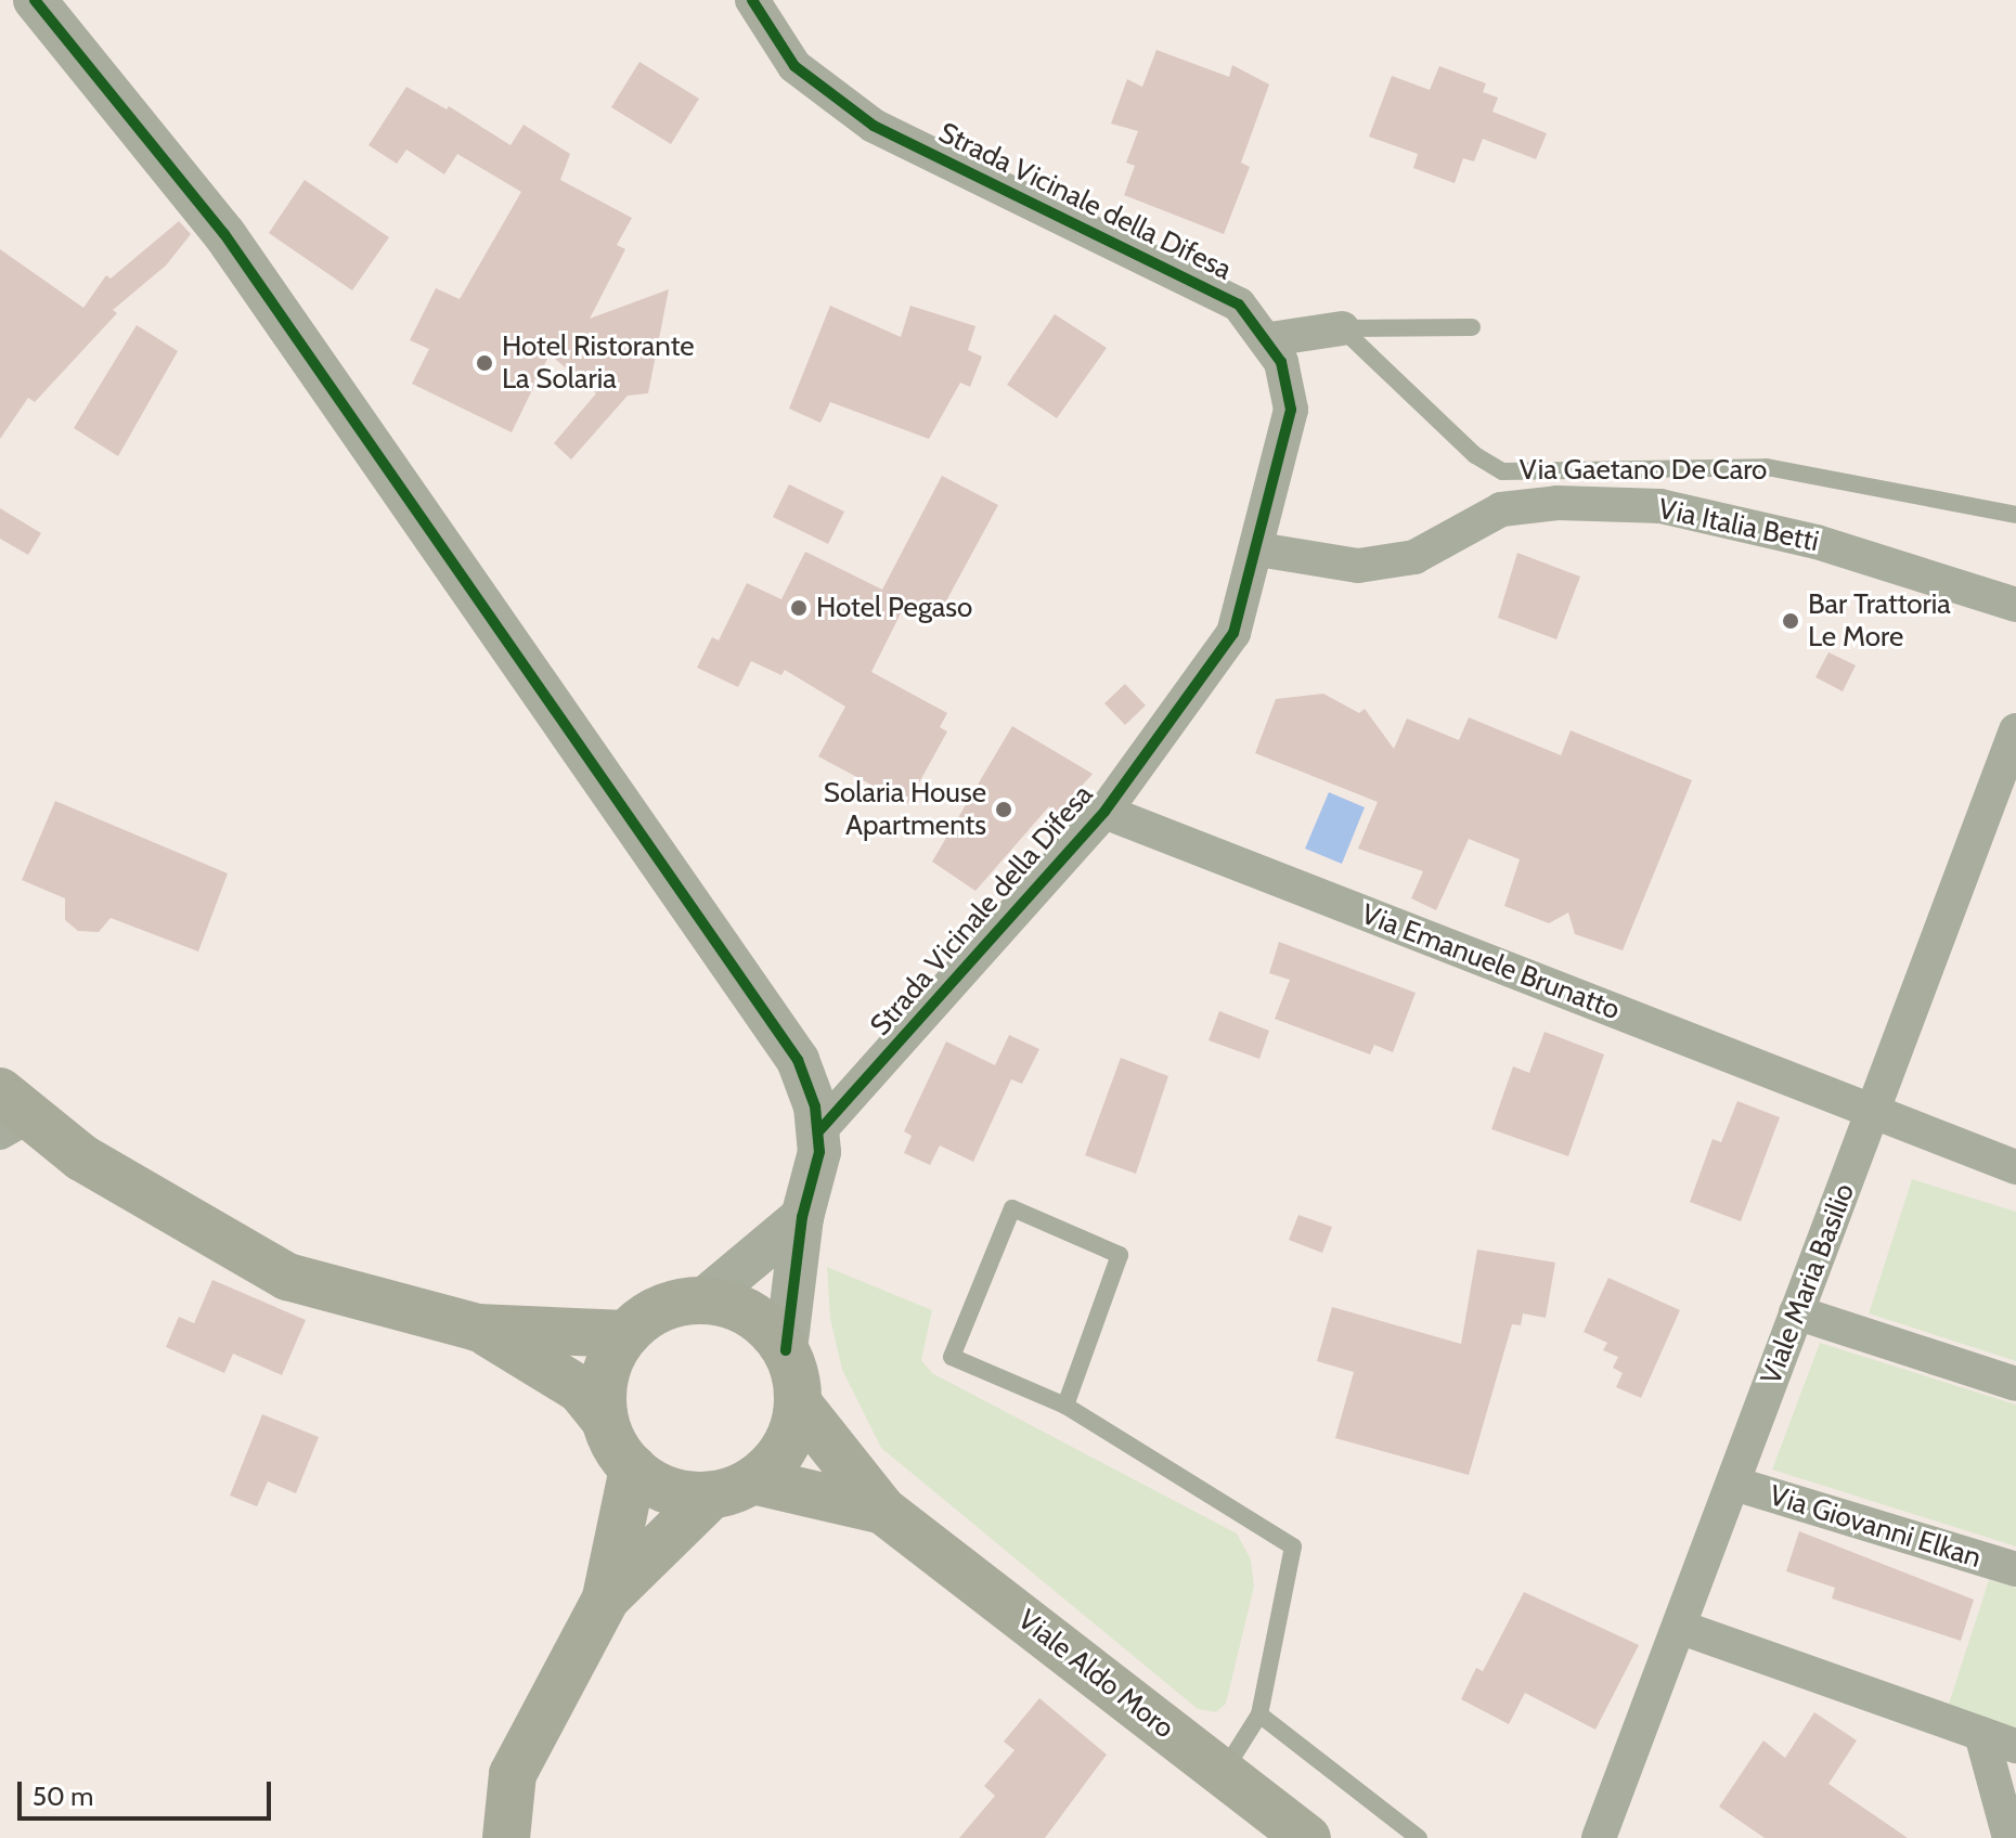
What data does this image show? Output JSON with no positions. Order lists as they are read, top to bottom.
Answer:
{
  "streets": {
    "main road": ["Viale Aldo Moro"],
    "street": [
      "Strada Vicinale della Difesa",
      "Via Italia Betti",
      "Via Emanuele Brunatto",
      "Viale Maria Basilio",
      "Via Giovanni Elkan"
    ],
    "lane": ["Via Gaetano De Caro"]
  },
  "crossings": [
    ["Strada Vicinale della Difesa", "Via Italia Betti"],
    ["Strada Vicinale della Difesa", "Via Emanuele Brunatto"],
    ["Via Emanuele Brunatto", "Viale Maria Basilio"],
    ["Viale Maria Basilio", "Via Giovanni Elkan"]
  ],
  "places": [
    "Hotel Ristorante La Solaria",
    "Hotel Pegaso",
    "Bar Trattoria Le More",
    "Solaria House Apartments"
  ],
  "scale_bar": "50 m"
}
